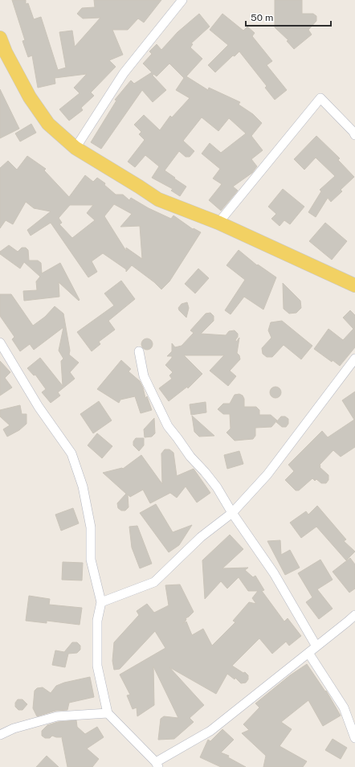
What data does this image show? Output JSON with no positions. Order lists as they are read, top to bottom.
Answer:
{
  "scale_bar": "50 m"
}
